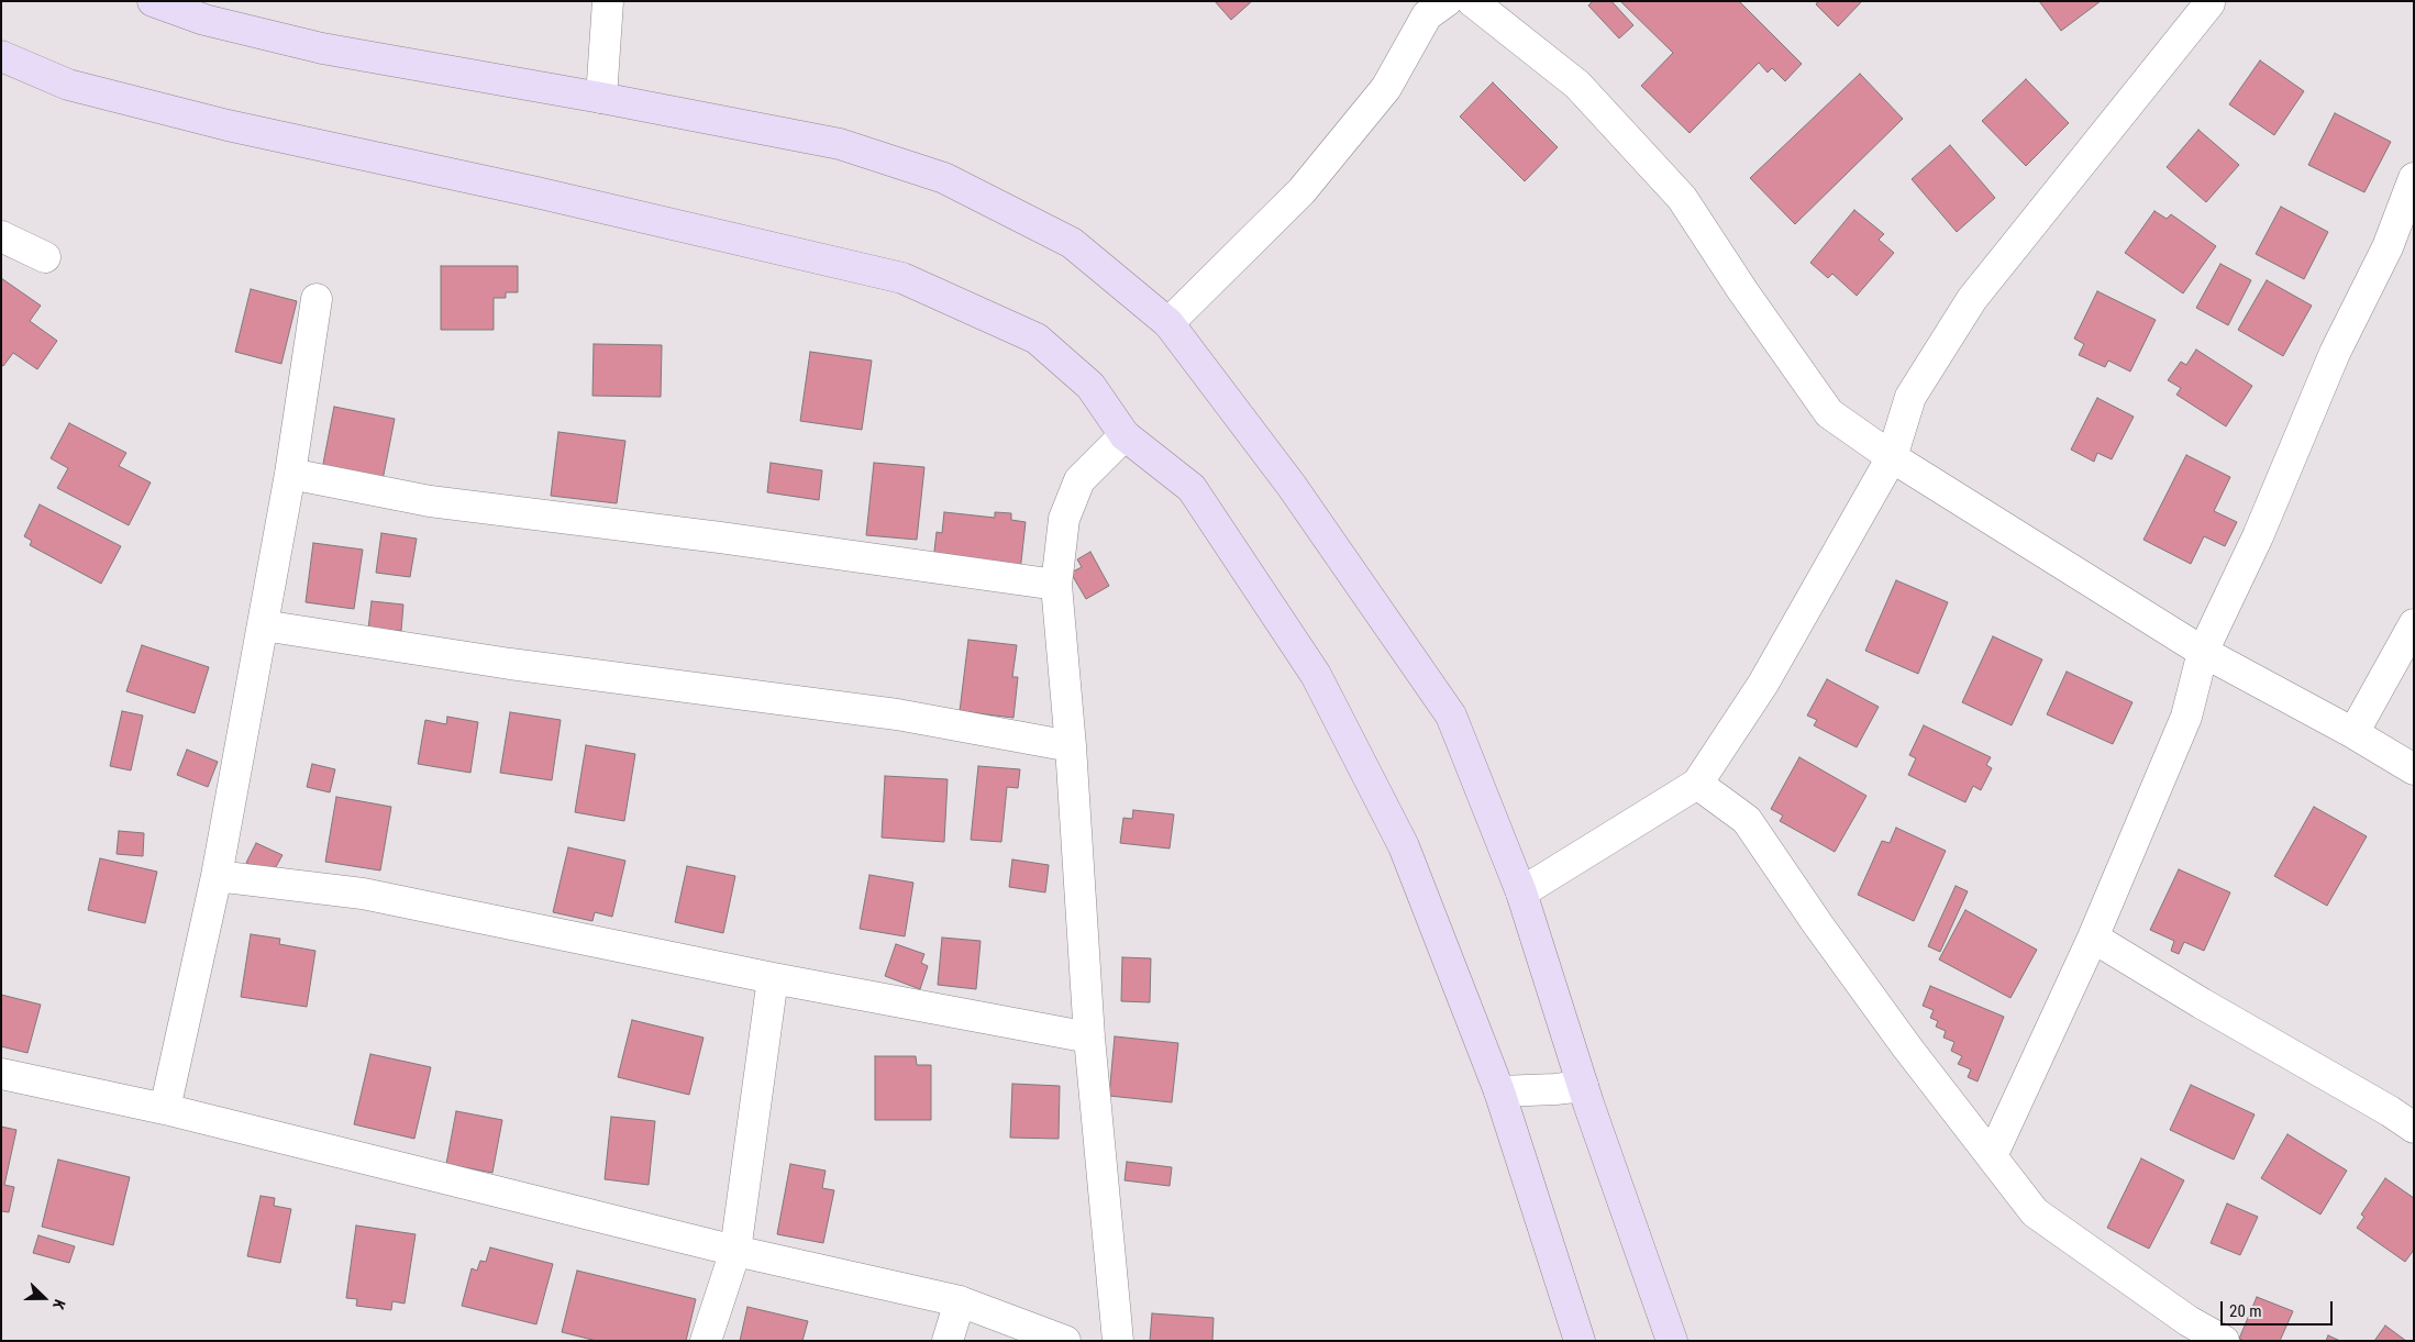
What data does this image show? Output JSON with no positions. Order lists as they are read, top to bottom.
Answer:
{
  "scale_bar": "20 m",
  "north": "right"
}
